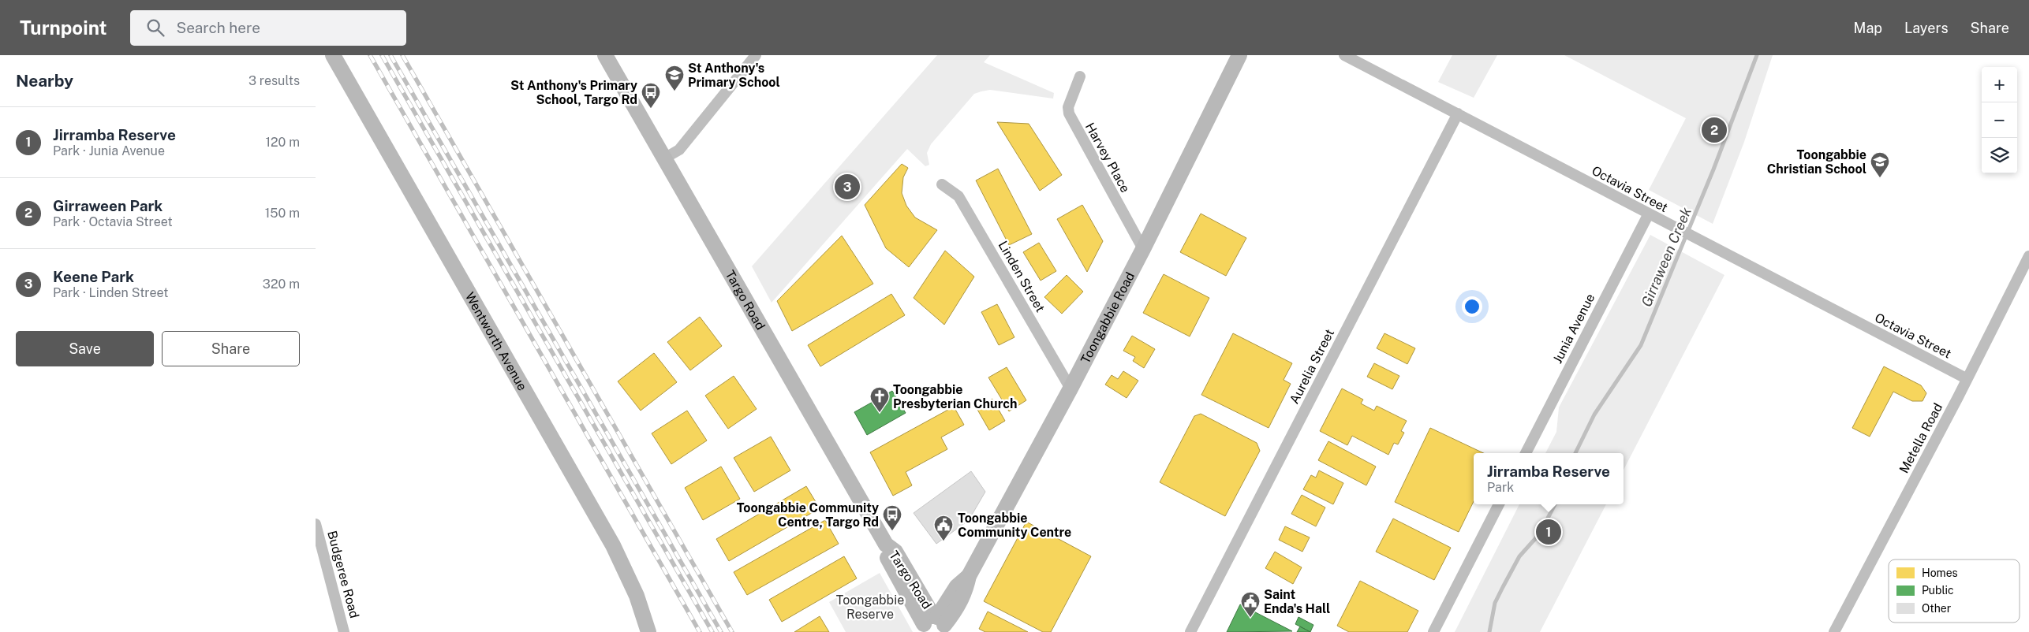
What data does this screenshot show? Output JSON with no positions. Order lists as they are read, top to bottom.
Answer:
{
  "streets": {
    "main road": ["Targo Road", "Toongabbie Road", "Wentworth Avenue"],
    "street": [
      "Harvey Place",
      "Octavia Street",
      "Linden Street",
      "Junia Avenue",
      "Aurelia Street",
      "Metella Road",
      "Budgeree Road"
    ]
  },
  "crossings": [
    ["Harvey Place", "Toongabbie Road"],
    ["Octavia Street", "Junia Avenue"],
    ["Octavia Street", "Aurelia Street"],
    ["Octavia Street", "Metella Road"],
    ["Linden Street", "Toongabbie Road"],
    ["Targo Road", "Toongabbie Road"]
  ],
  "water": ["Girraween Creek"],
  "parks": ["Toongabbie Reserve"],
  "places": {
    "school or university": ["St Anthony's Primary School", "Toongabbie Christian School"],
    "bus stop": ["St Anthony's Primary School, Targo Rd", "Toongabbie Community Centre, Targo Rd"],
    "church": ["Toongabbie Presbyterian Church"],
    "public building": ["Toongabbie Community Centre", "Saint Enda's Hall"]
  },
  "legend": ["Homes", "Public", "Other"],
  "page": {
    "header": "Turnpoint",
    "search": "Search here",
    "nav": ["Map", "Layers", "Share"],
    "heading": ["Nearby", "3 results"],
    "map_buttons": ["+", "−"],
    "list": [
      {
        "mark": "1",
        "name": "Jirramba Reserve",
        "note": "Park · Junia Avenue",
        "value": "120 m"
      },
      {
        "mark": "2",
        "name": "Girraween Park",
        "note": "Park · Octavia Street",
        "value": "150 m"
      },
      {
        "mark": "3",
        "name": "Keene Park",
        "note": "Park · Linden Street",
        "value": "320 m"
      }
    ],
    "pins": ["2", "3", "1"],
    "buttons": ["Save", "Share"],
    "popup": ["Jirramba Reserve", "Park"]
  }
}
